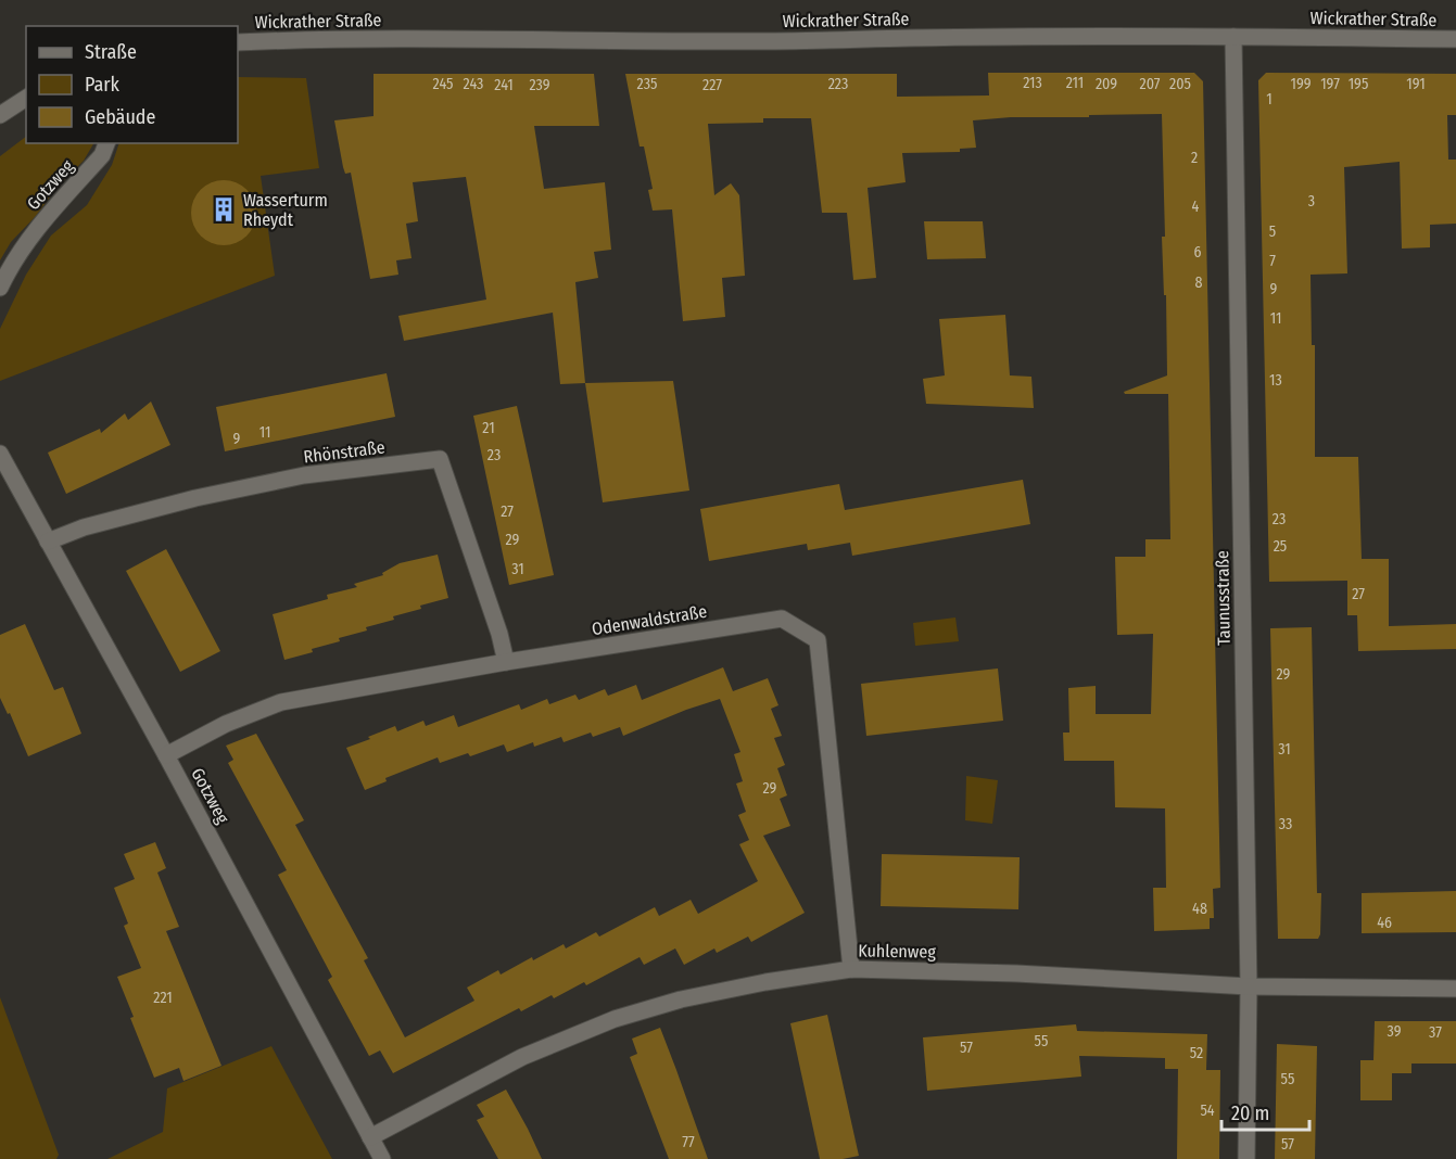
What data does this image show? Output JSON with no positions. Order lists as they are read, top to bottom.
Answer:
{
  "streets": {
    "street": [
      "Wickrather Straße",
      "Gotzweg",
      "Rhönstraße",
      "Taunusstraße",
      "Odenwaldstraße",
      "Kuhlenweg"
    ]
  },
  "crossings": [
    ["Wickrather Straße", "Taunusstraße"],
    ["Gotzweg", "Rhönstraße"],
    ["Gotzweg", "Odenwaldstraße"],
    ["Gotzweg", "Kuhlenweg"],
    ["Rhönstraße", "Odenwaldstraße"],
    ["Taunusstraße", "Kuhlenweg"],
    ["Odenwaldstraße", "Kuhlenweg"]
  ],
  "places": {
    "building": ["Wasserturm Rheydt"]
  },
  "house_numbers": [
    "213",
    "211",
    "245",
    "243",
    "235",
    "223",
    "209",
    "207",
    "205",
    "199",
    "197",
    "195",
    "191",
    "241",
    "239",
    "227",
    "1",
    "2",
    "3",
    "4",
    "5",
    "6",
    "7",
    "8",
    "9",
    "11",
    "13",
    "21",
    "11",
    "9",
    "23",
    "27",
    "23",
    "29",
    "25",
    "31",
    "27",
    "29",
    "31",
    "29",
    "33",
    "48",
    "46",
    "221",
    "39",
    "37",
    "55",
    "57",
    "52",
    "55",
    "54",
    "77",
    "57"
  ],
  "legend": ["Straße", "Park", "Gebäude"],
  "scale_bar": "20 m"
}
